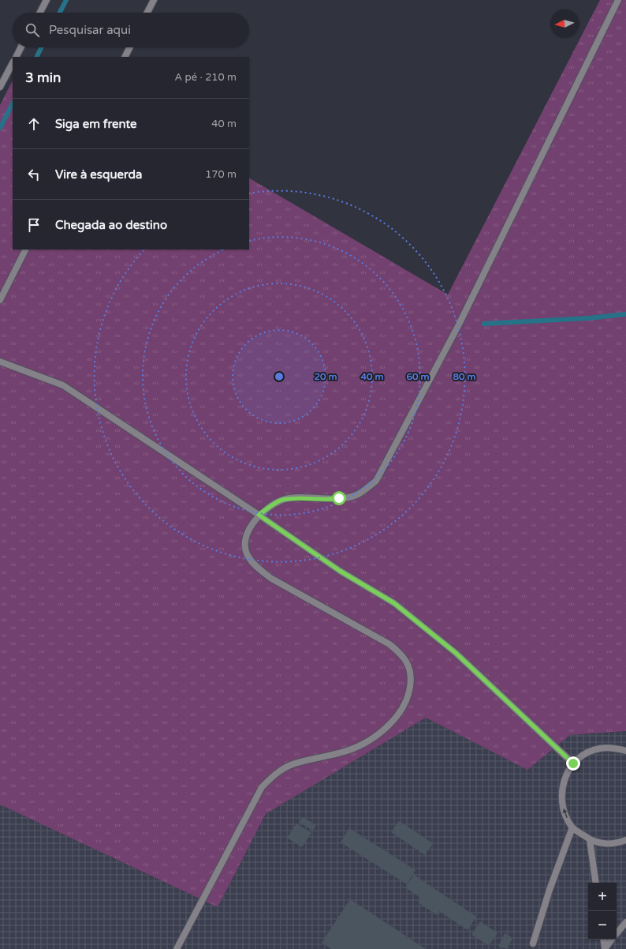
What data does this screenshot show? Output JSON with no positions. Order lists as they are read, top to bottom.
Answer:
{
  "north": "left",
  "page": {
    "search": "Pesquisar aqui",
    "heading": ["3 min", "A pé · 210 m"],
    "list": [
      ["Siga em frente", "40 m"],
      ["Vire à esquerda", "170 m"],
      "Chegada ao destino"
    ],
    "map_buttons": ["+", "−"]
  },
  "rings": [
    "20 m",
    "40 m",
    "60 m",
    "80 m"
  ]
}
